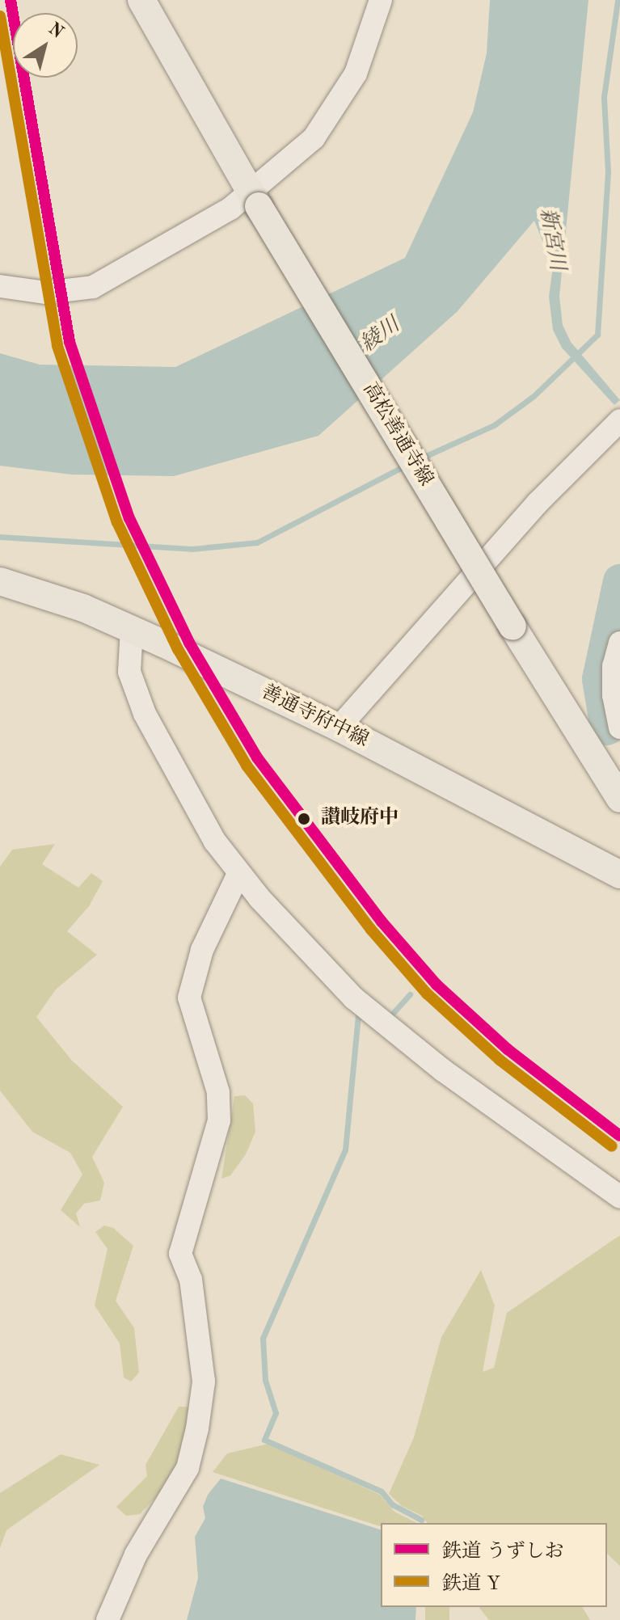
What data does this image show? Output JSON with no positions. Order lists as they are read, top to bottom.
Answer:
{
  "streets": {
    "main road": ["高松善通寺線", "善通寺府中線"]
  },
  "water": ["新宮川", "綾川"],
  "places": ["讃岐府中"],
  "lines": ["rail line うずしお", "rail line Y"],
  "legend": ["鉄道 うずしお", "鉄道 Y"],
  "north": "top right"
}
